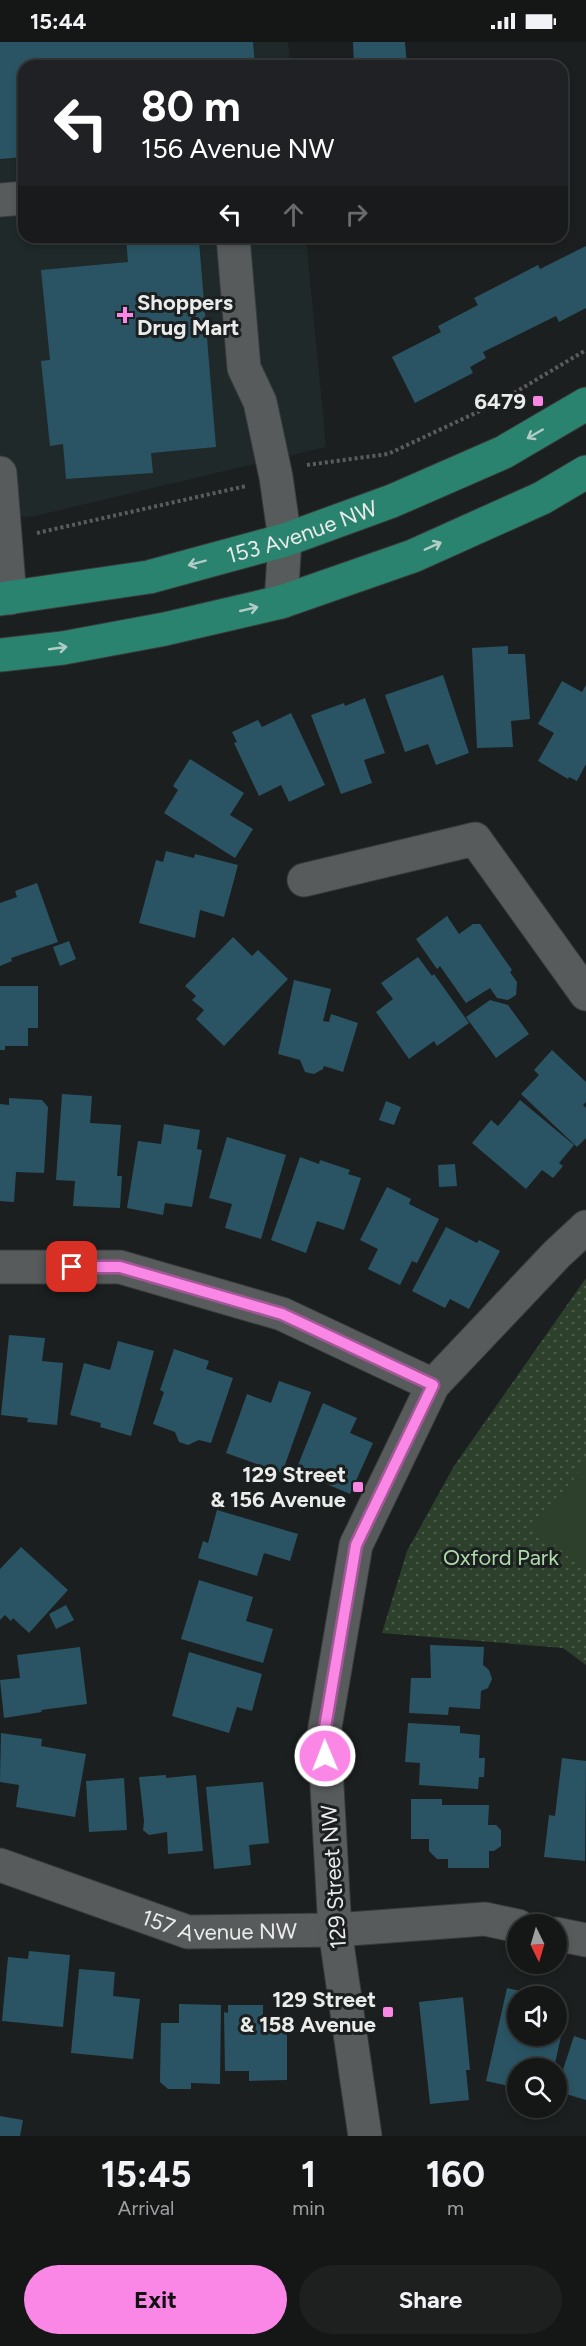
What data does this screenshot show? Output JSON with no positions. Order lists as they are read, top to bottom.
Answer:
{
  "streets": {
    "main road": ["153 Avenue NW"],
    "street": ["129 Street NW", "157 Avenue NW"]
  },
  "crossings": [
    ["129 Street NW", "157 Avenue NW"]
  ],
  "parks": ["Oxford Park"],
  "places": {
    "health": ["Shoppers Drug Mart"],
    "transit": ["6479", "129 Street & 156 Avenue", "129 Street & 158 Avenue"]
  },
  "north": "bottom",
  "page": {
    "status": "15:44",
    "turn": ["80 m", "156 Avenue NW"],
    "eta": [
      "15:45",
      "Arrival",
      "1",
      "min",
      "160",
      "m"
    ],
    "buttons": ["Exit", "Share"]
  }
}
